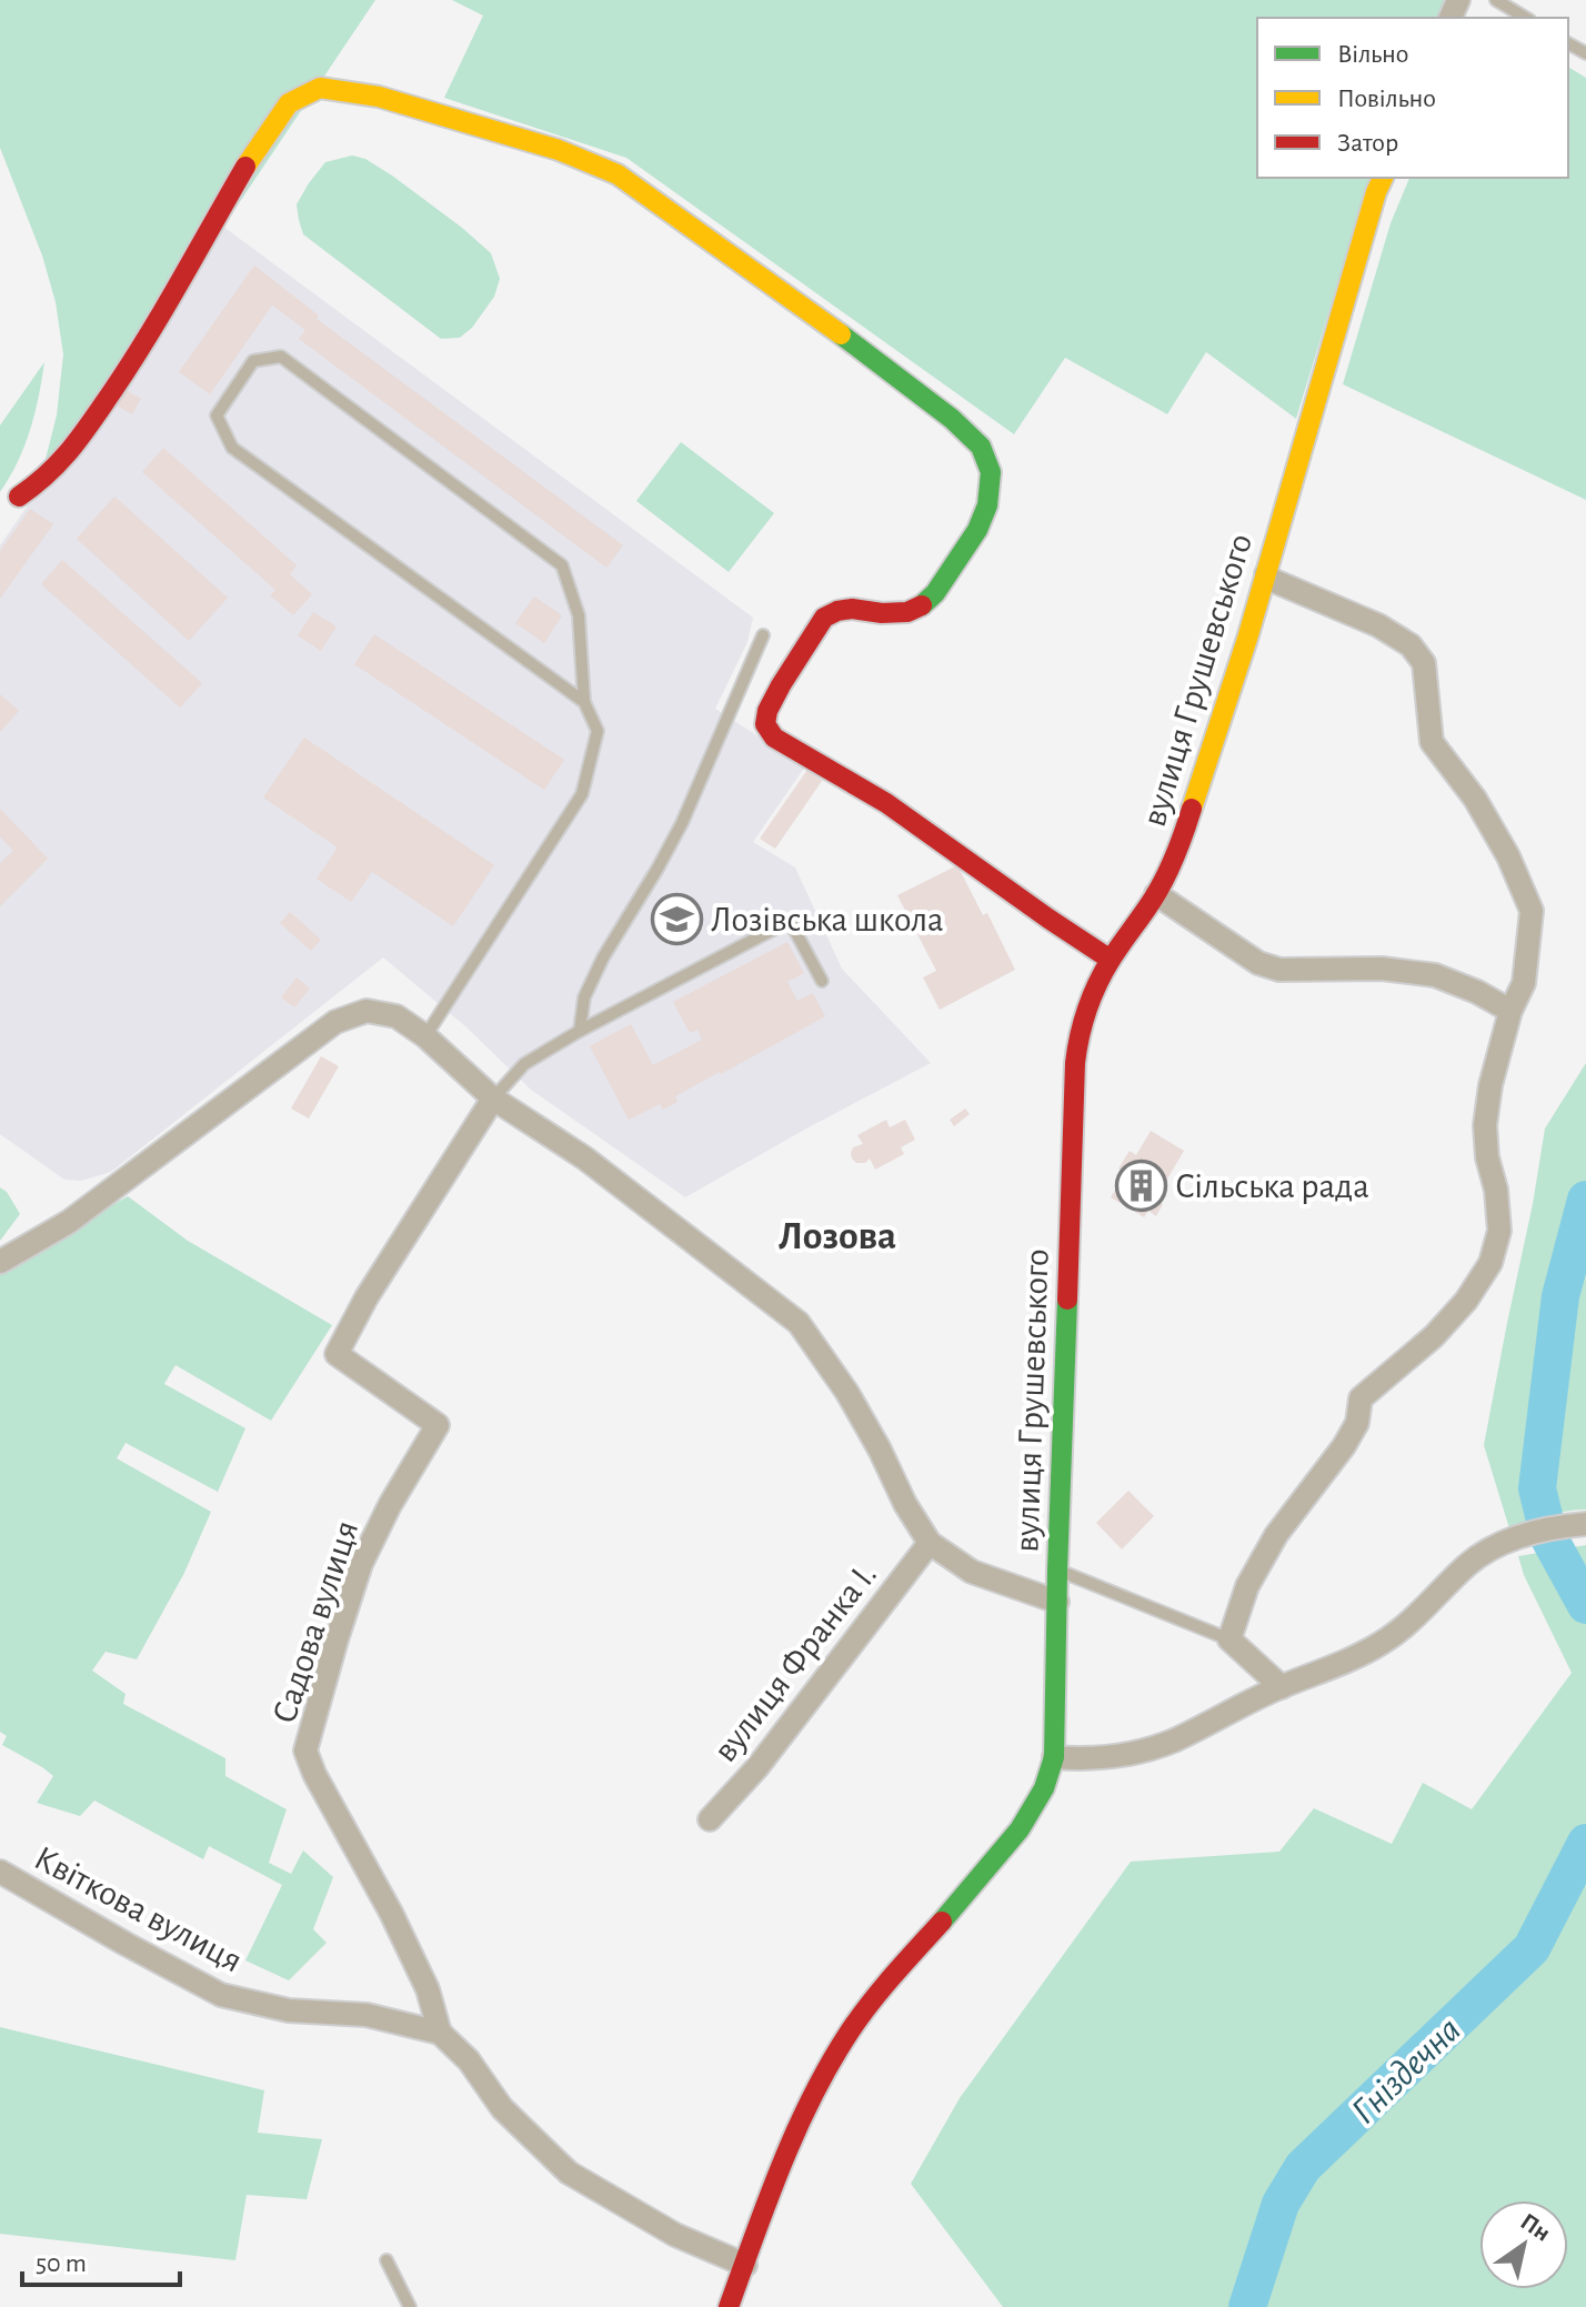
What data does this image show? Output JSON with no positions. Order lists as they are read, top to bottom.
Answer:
{
  "streets": {
    "street": [
      "вулиця Грушевського",
      "Садова вулиця",
      "вулиця Франка І.",
      "Квіткова вулиця"
    ]
  },
  "crossings": [
    ["Садова вулиця", "Квіткова вулиця"]
  ],
  "districts": ["Лозова"],
  "water": ["Гніздечна"],
  "places": {
    "school or university": ["Лозівська школа"],
    "building": ["Сільська рада"]
  },
  "legend": ["Вільно", "Повільно", "Затор"],
  "scale_bar": "50 m",
  "north": "top right"
}
